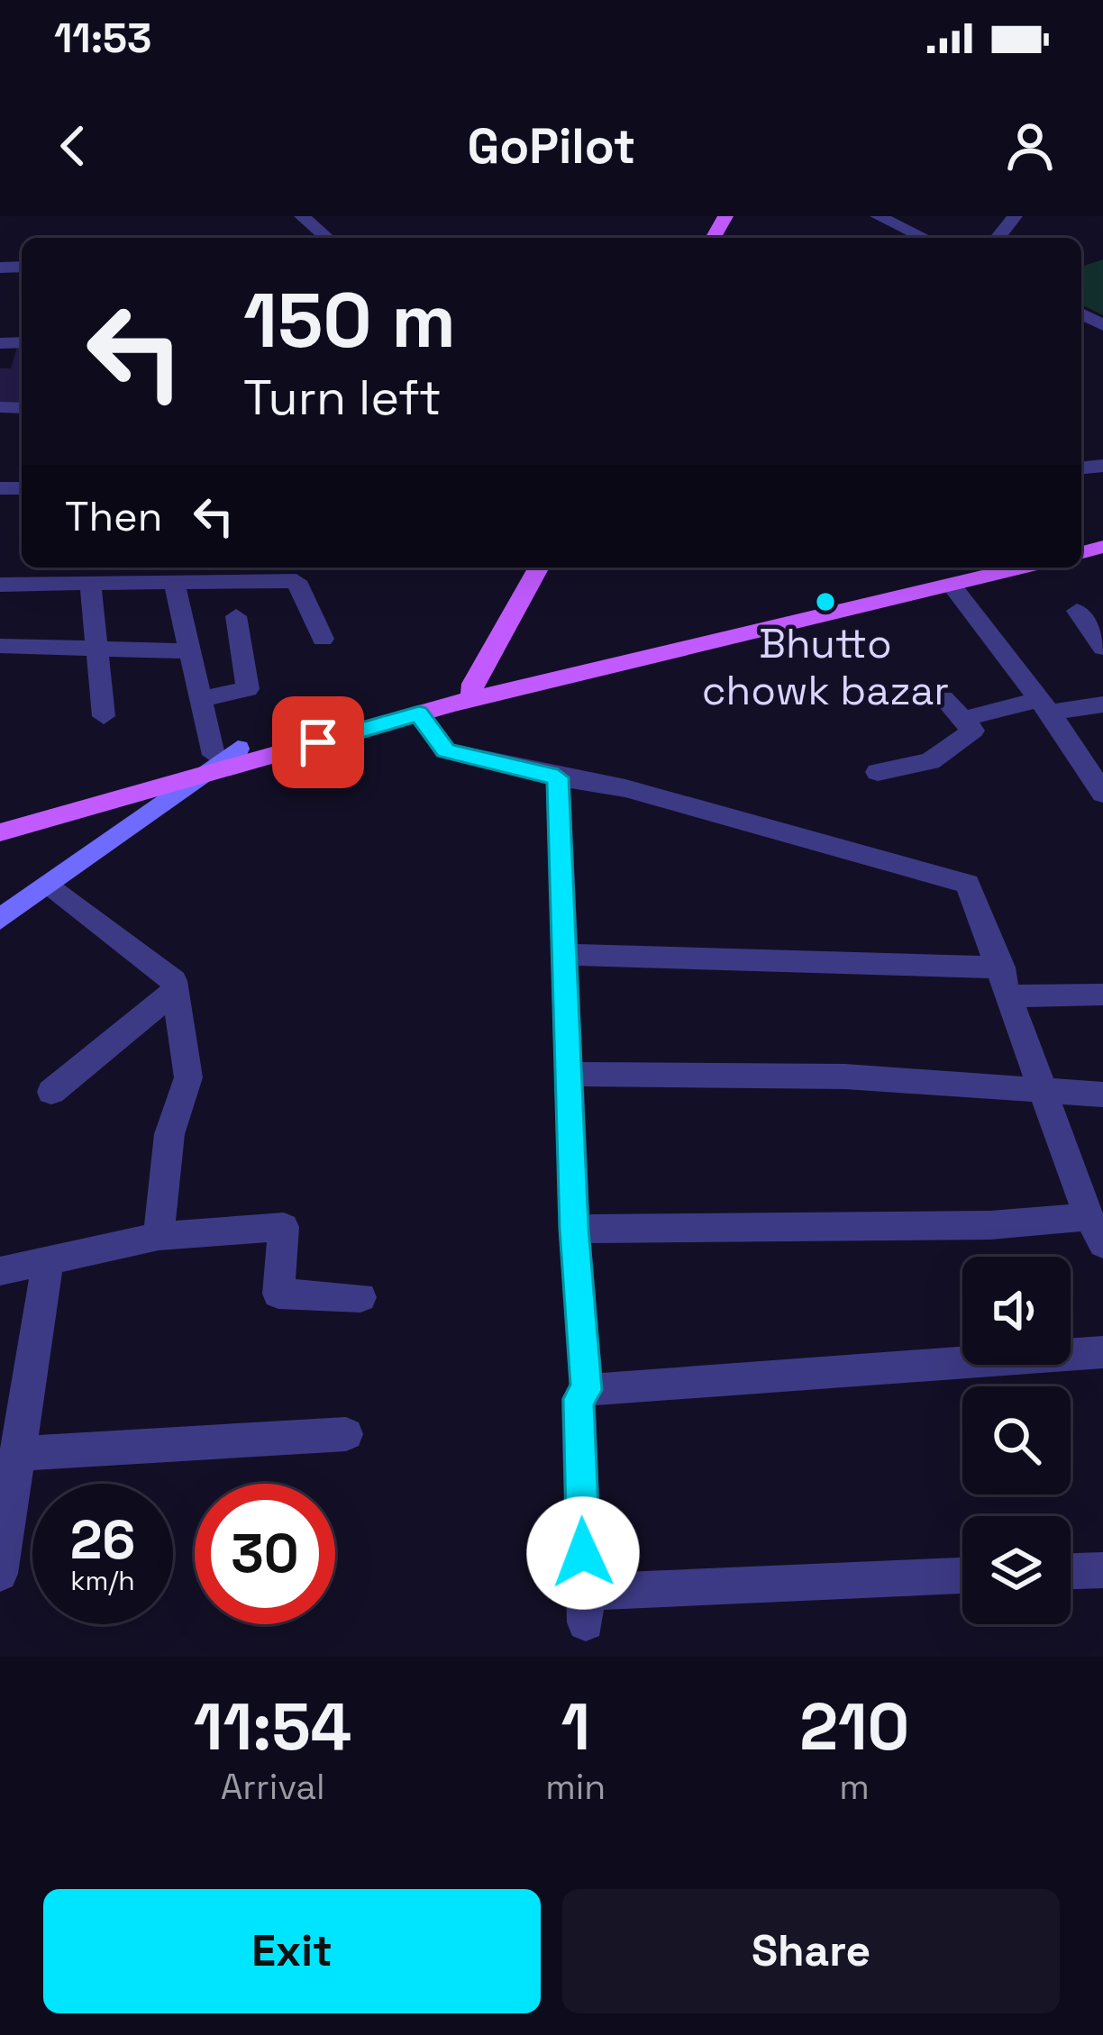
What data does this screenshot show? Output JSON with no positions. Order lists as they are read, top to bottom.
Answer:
{
  "places": ["Bhutto chowk bazar"],
  "page": {
    "status": "11:53",
    "header": "GoPilot",
    "turn": ["150 m", "Turn left"],
    "then": "Then",
    "speed": "26 km/h",
    "limit": "30",
    "eta": [
      "11:54",
      "Arrival",
      "1",
      "min",
      "210",
      "m"
    ],
    "buttons": ["Exit", "Share"]
  }
}
